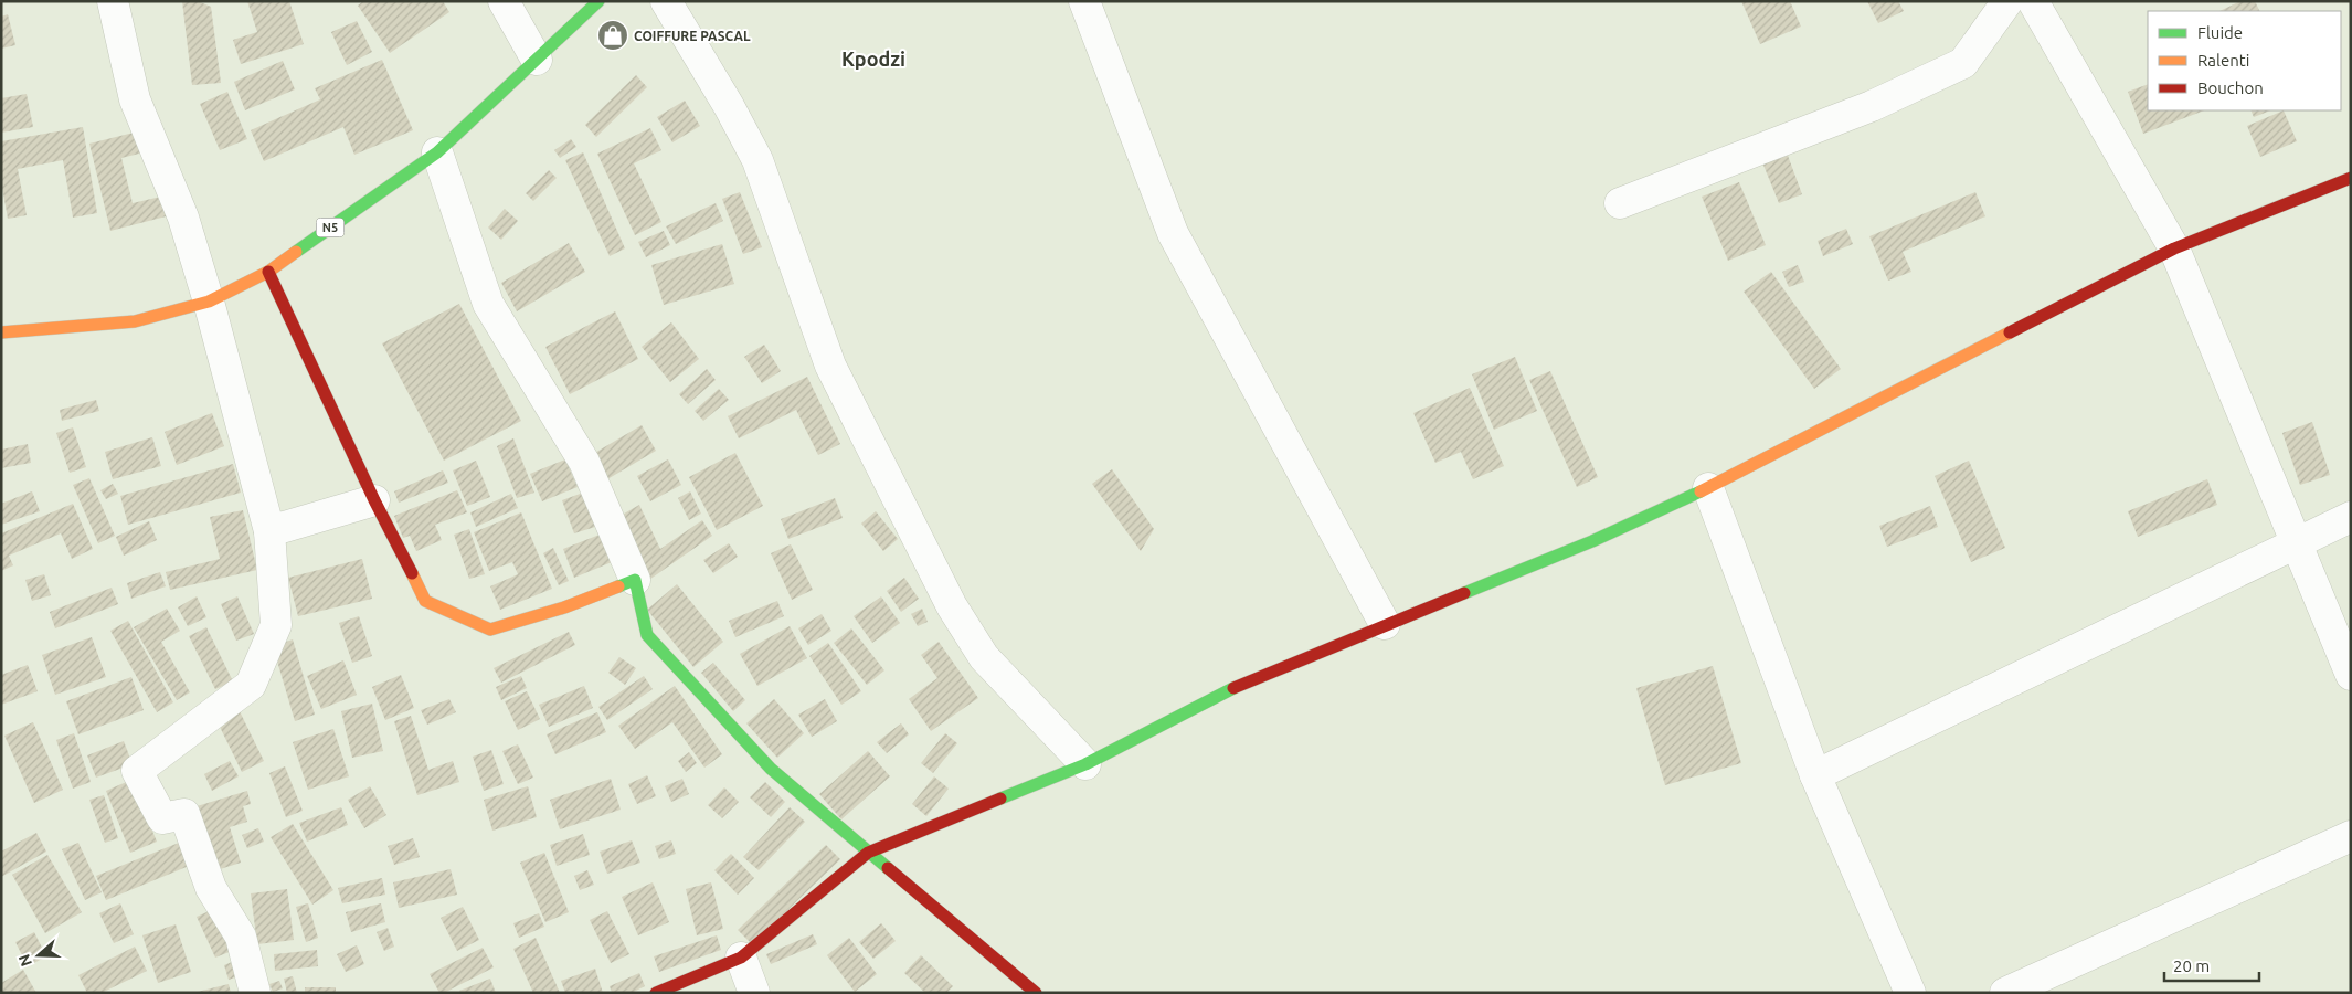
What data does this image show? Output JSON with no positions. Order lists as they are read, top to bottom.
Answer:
{
  "streets": {
    "street": ["N5"]
  },
  "districts": ["Kpodzi"],
  "places": {
    "shop": ["COIFFURE PASCAL"]
  },
  "legend": ["Fluide", "Ralenti", "Bouchon"],
  "scale_bar": "20 m",
  "north": "left"
}
